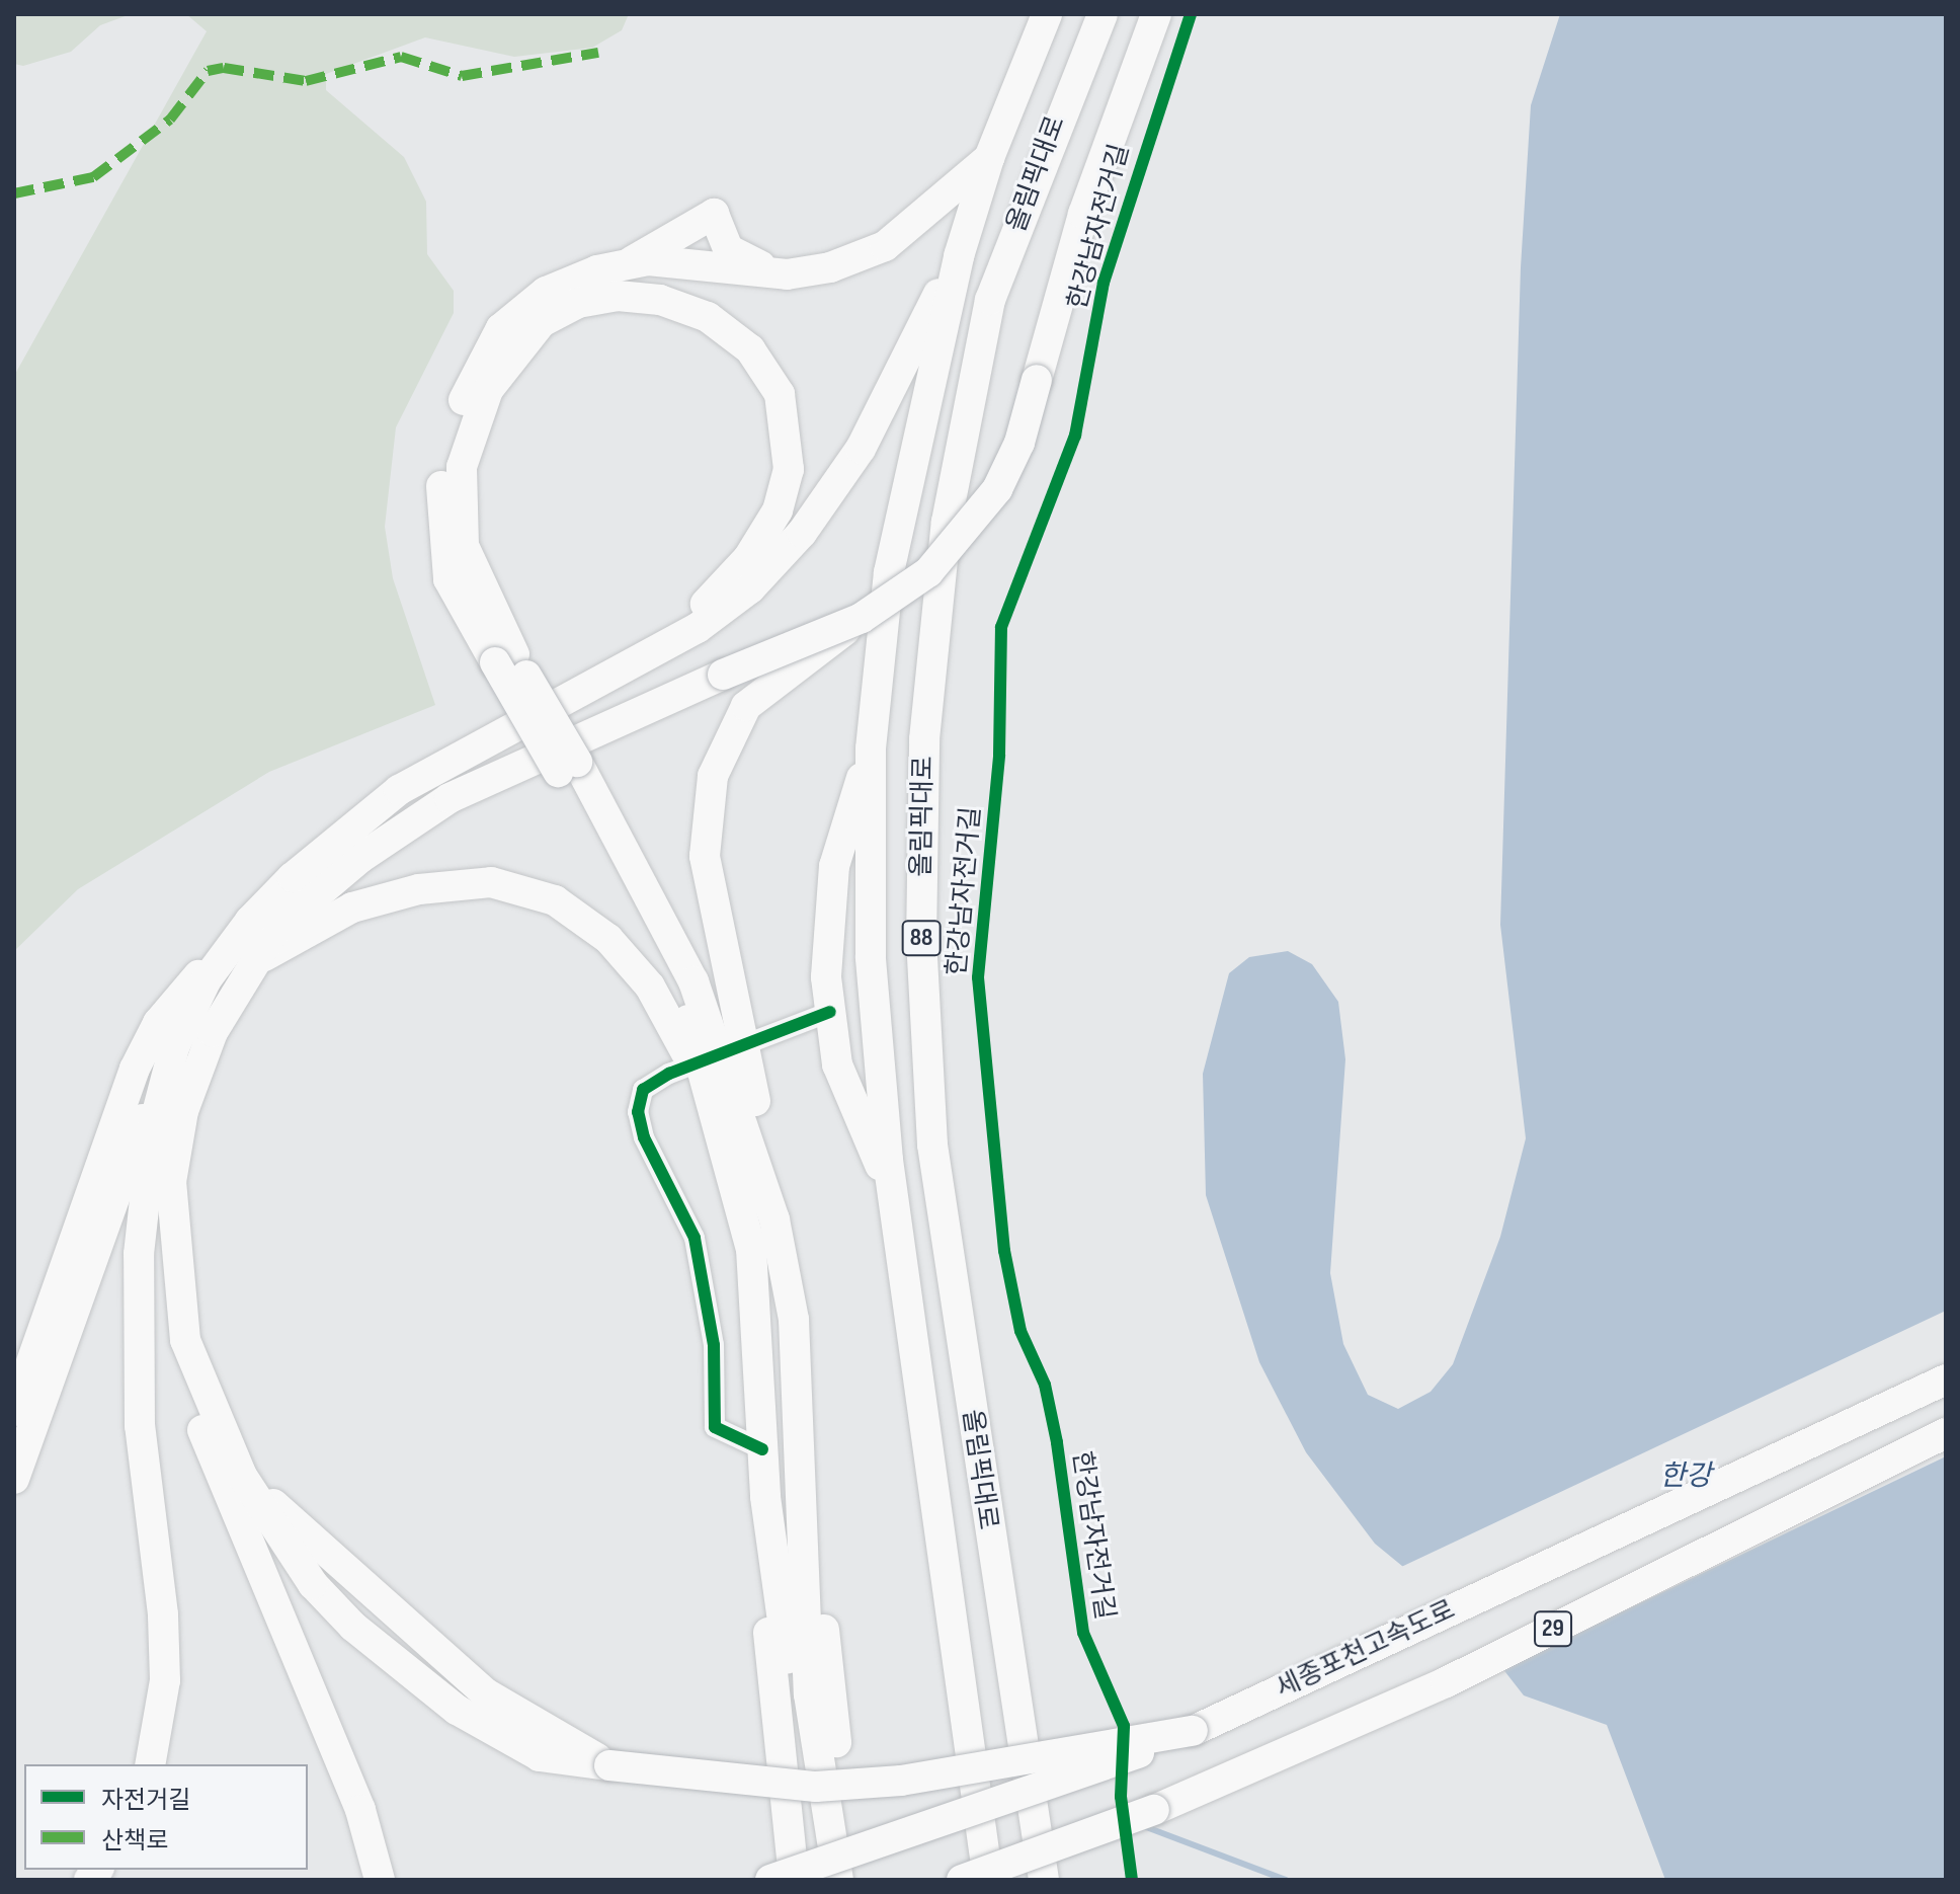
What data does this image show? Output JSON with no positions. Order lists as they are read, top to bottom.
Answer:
{
  "streets": {
    "highway": [
      "올림픽대로",
      "88",
      "29",
      "세종포천고속도로"
    ],
    "cycle path": ["한강남자전거길"]
  },
  "water": ["한강"],
  "legend": ["자전거길", "산책로"]
}
